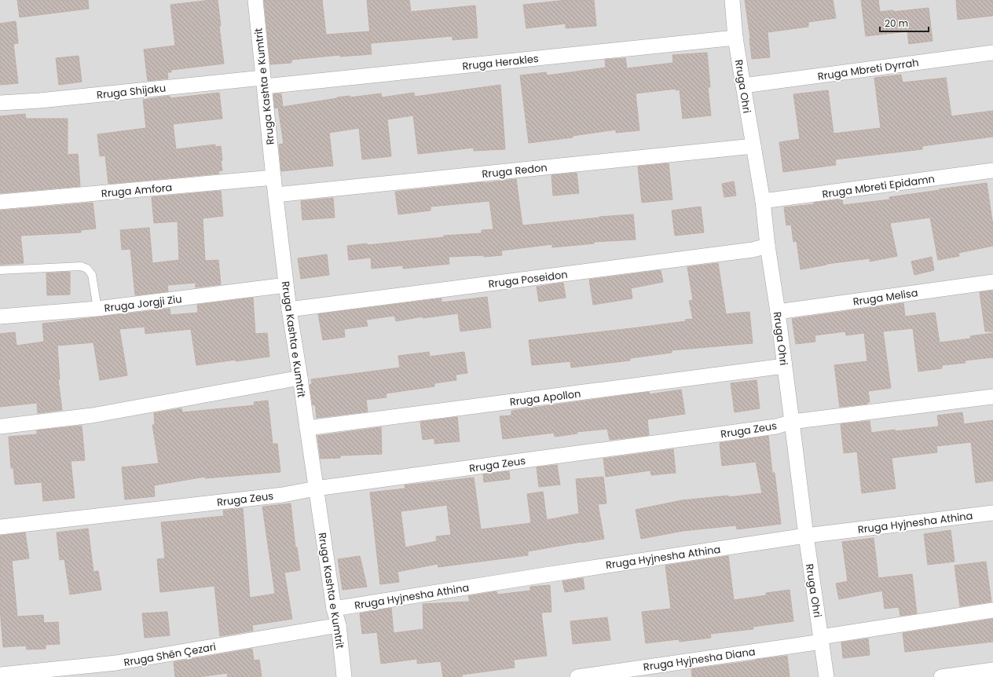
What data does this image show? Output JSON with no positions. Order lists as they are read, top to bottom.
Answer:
{
  "streets": {
    "street": [
      "Rruga Herakles",
      "Rruga Mbreti Dyrrah",
      "Rruga Kashta e Kumtrit",
      "Rruga Ohri",
      "Rruga Shijaku",
      "Rruga Redon",
      "Rruga Mbreti Epidamn",
      "Rruga Amfora",
      "Rruga Poseidon",
      "Rruga Melisa",
      "Rruga Jorgji Ziu",
      "Rruga Apollon",
      "Rruga Zeus",
      "Rruga Hyjnesha Athina",
      "Rruga Shën Çezari",
      "Rruga Hyjnesha Diana"
    ]
  },
  "crossings": [
    ["Rruga Herakles", "Rruga Kashta e Kumtrit"],
    ["Rruga Herakles", "Rruga Ohri"],
    ["Rruga Herakles", "Rruga Shijaku"],
    ["Rruga Mbreti Dyrrah", "Rruga Ohri"],
    ["Rruga Kashta e Kumtrit", "Rruga Shijaku"],
    ["Rruga Kashta e Kumtrit", "Rruga Redon"],
    ["Rruga Kashta e Kumtrit", "Rruga Amfora"],
    ["Rruga Kashta e Kumtrit", "Rruga Poseidon"],
    ["Rruga Kashta e Kumtrit", "Rruga Jorgji Ziu"],
    ["Rruga Kashta e Kumtrit", "Rruga Apollon"],
    ["Rruga Kashta e Kumtrit", "Rruga Zeus"],
    ["Rruga Kashta e Kumtrit", "Rruga Hyjnesha Athina"],
    ["Rruga Kashta e Kumtrit", "Rruga Shën Çezari"],
    ["Rruga Ohri", "Rruga Redon"],
    ["Rruga Ohri", "Rruga Mbreti Epidamn"],
    ["Rruga Ohri", "Rruga Poseidon"],
    ["Rruga Ohri", "Rruga Melisa"],
    ["Rruga Ohri", "Rruga Apollon"],
    ["Rruga Ohri", "Rruga Zeus"],
    ["Rruga Ohri", "Rruga Hyjnesha Athina"],
    ["Rruga Ohri", "Rruga Hyjnesha Diana"]
  ],
  "scale_bar": "20 m"
}
